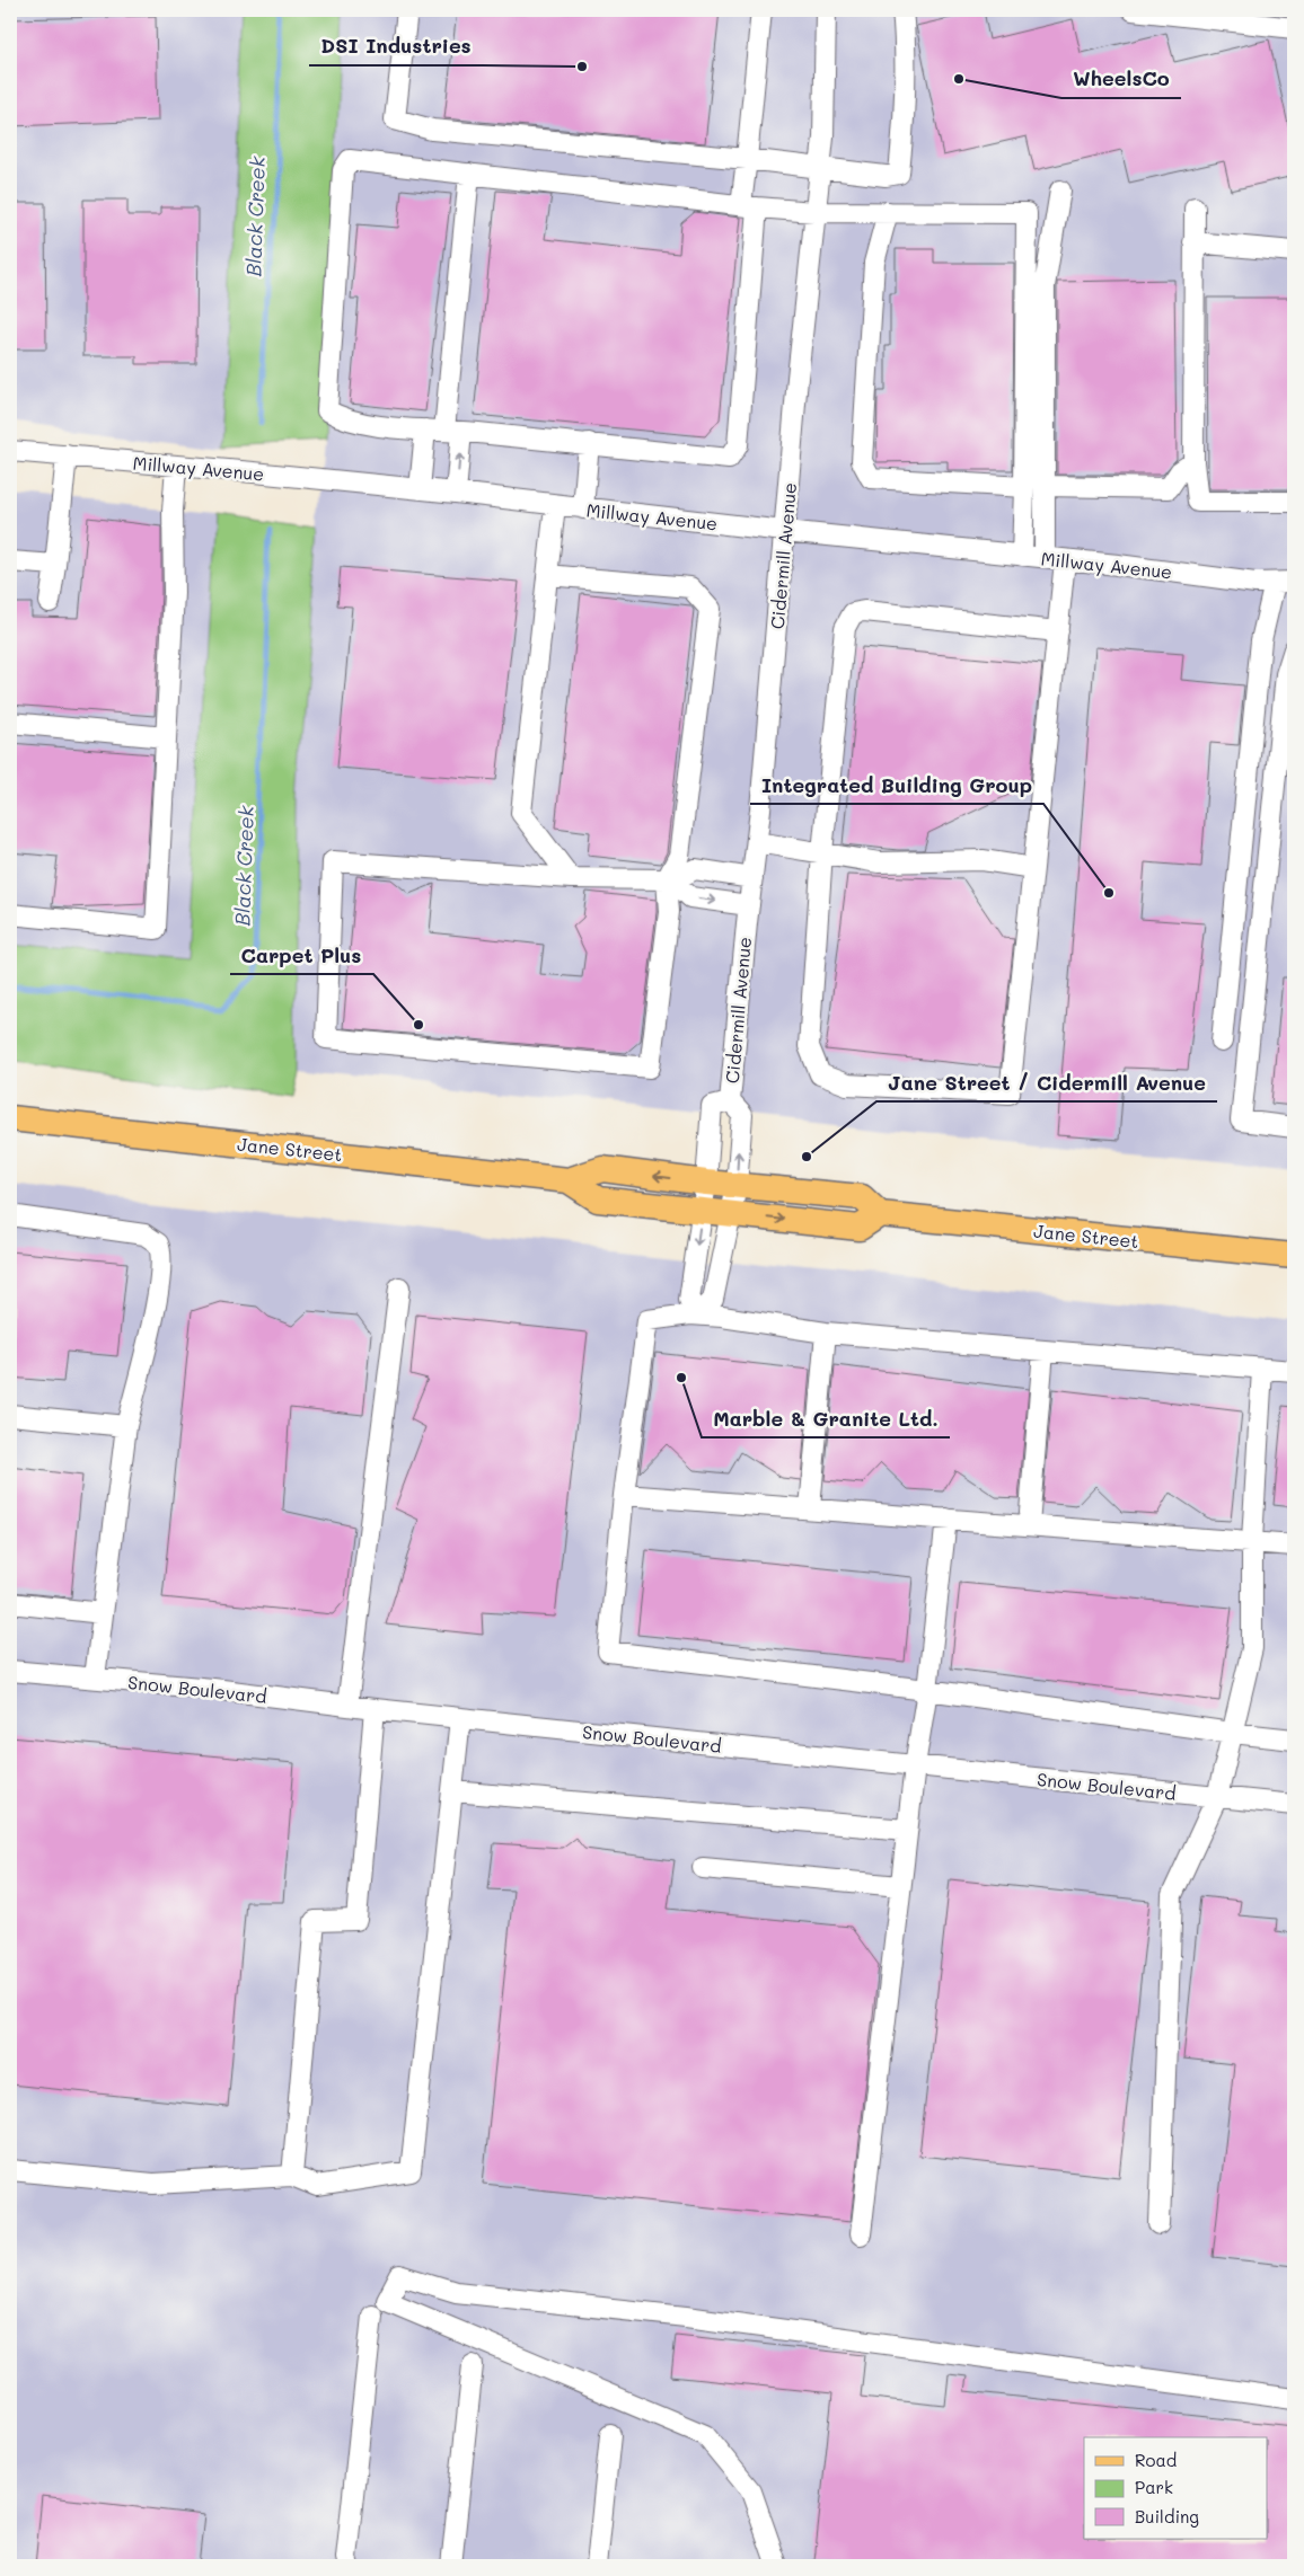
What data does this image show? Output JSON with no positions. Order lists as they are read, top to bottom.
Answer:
{
  "streets": {
    "main road": ["Jane Street"],
    "street": ["Millway Avenue", "Cidermill Avenue", "Snow Boulevard"]
  },
  "crossings": [
    ["Millway Avenue", "Cidermill Avenue"],
    ["Cidermill Avenue", "Jane Street"]
  ],
  "water": ["Black Creek"],
  "places": [
    "DSI Industries",
    "WheelsCo",
    "Integrated Building Group",
    "Carpet Plus",
    "Jane Street / Cidermill Avenue",
    "Marble & Granite Ltd."
  ],
  "legend": ["Road", "Park", "Building"]
}
